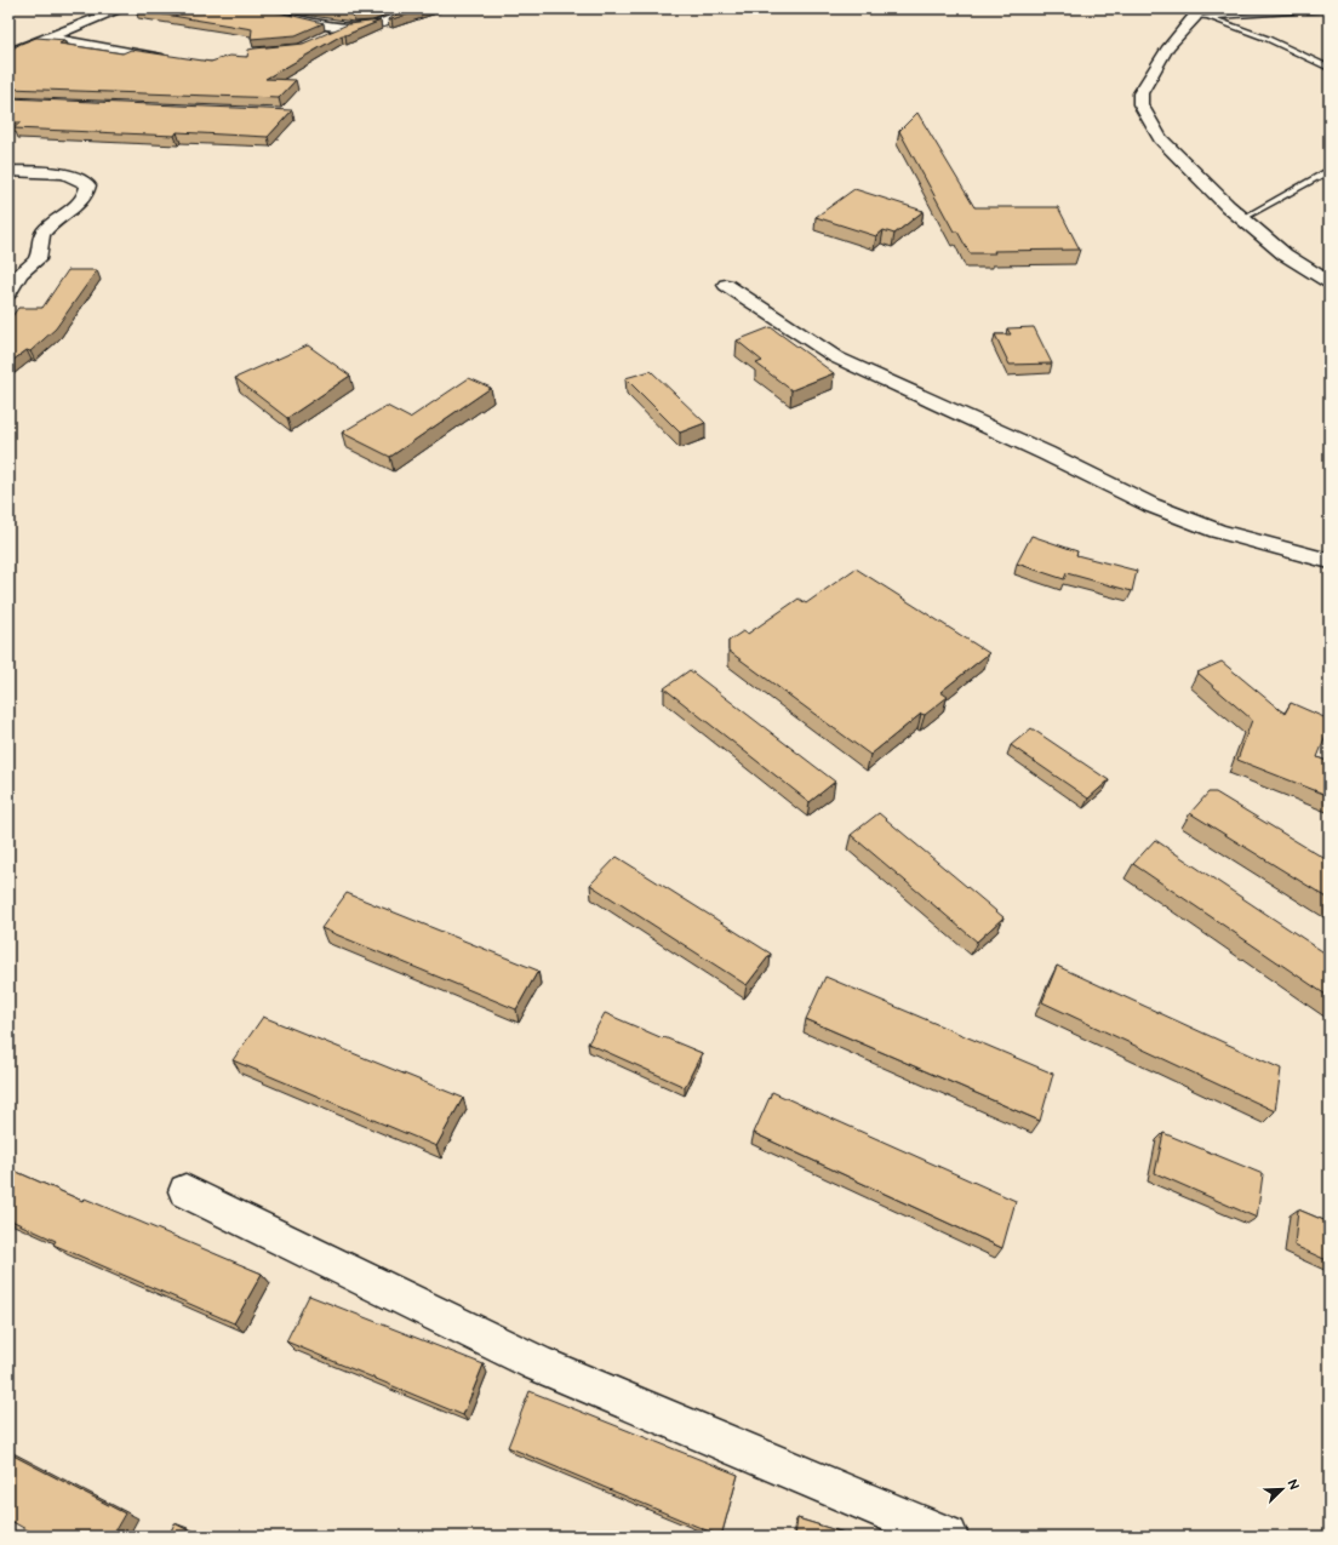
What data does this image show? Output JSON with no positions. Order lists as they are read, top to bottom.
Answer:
{
  "north": "top right"
}
